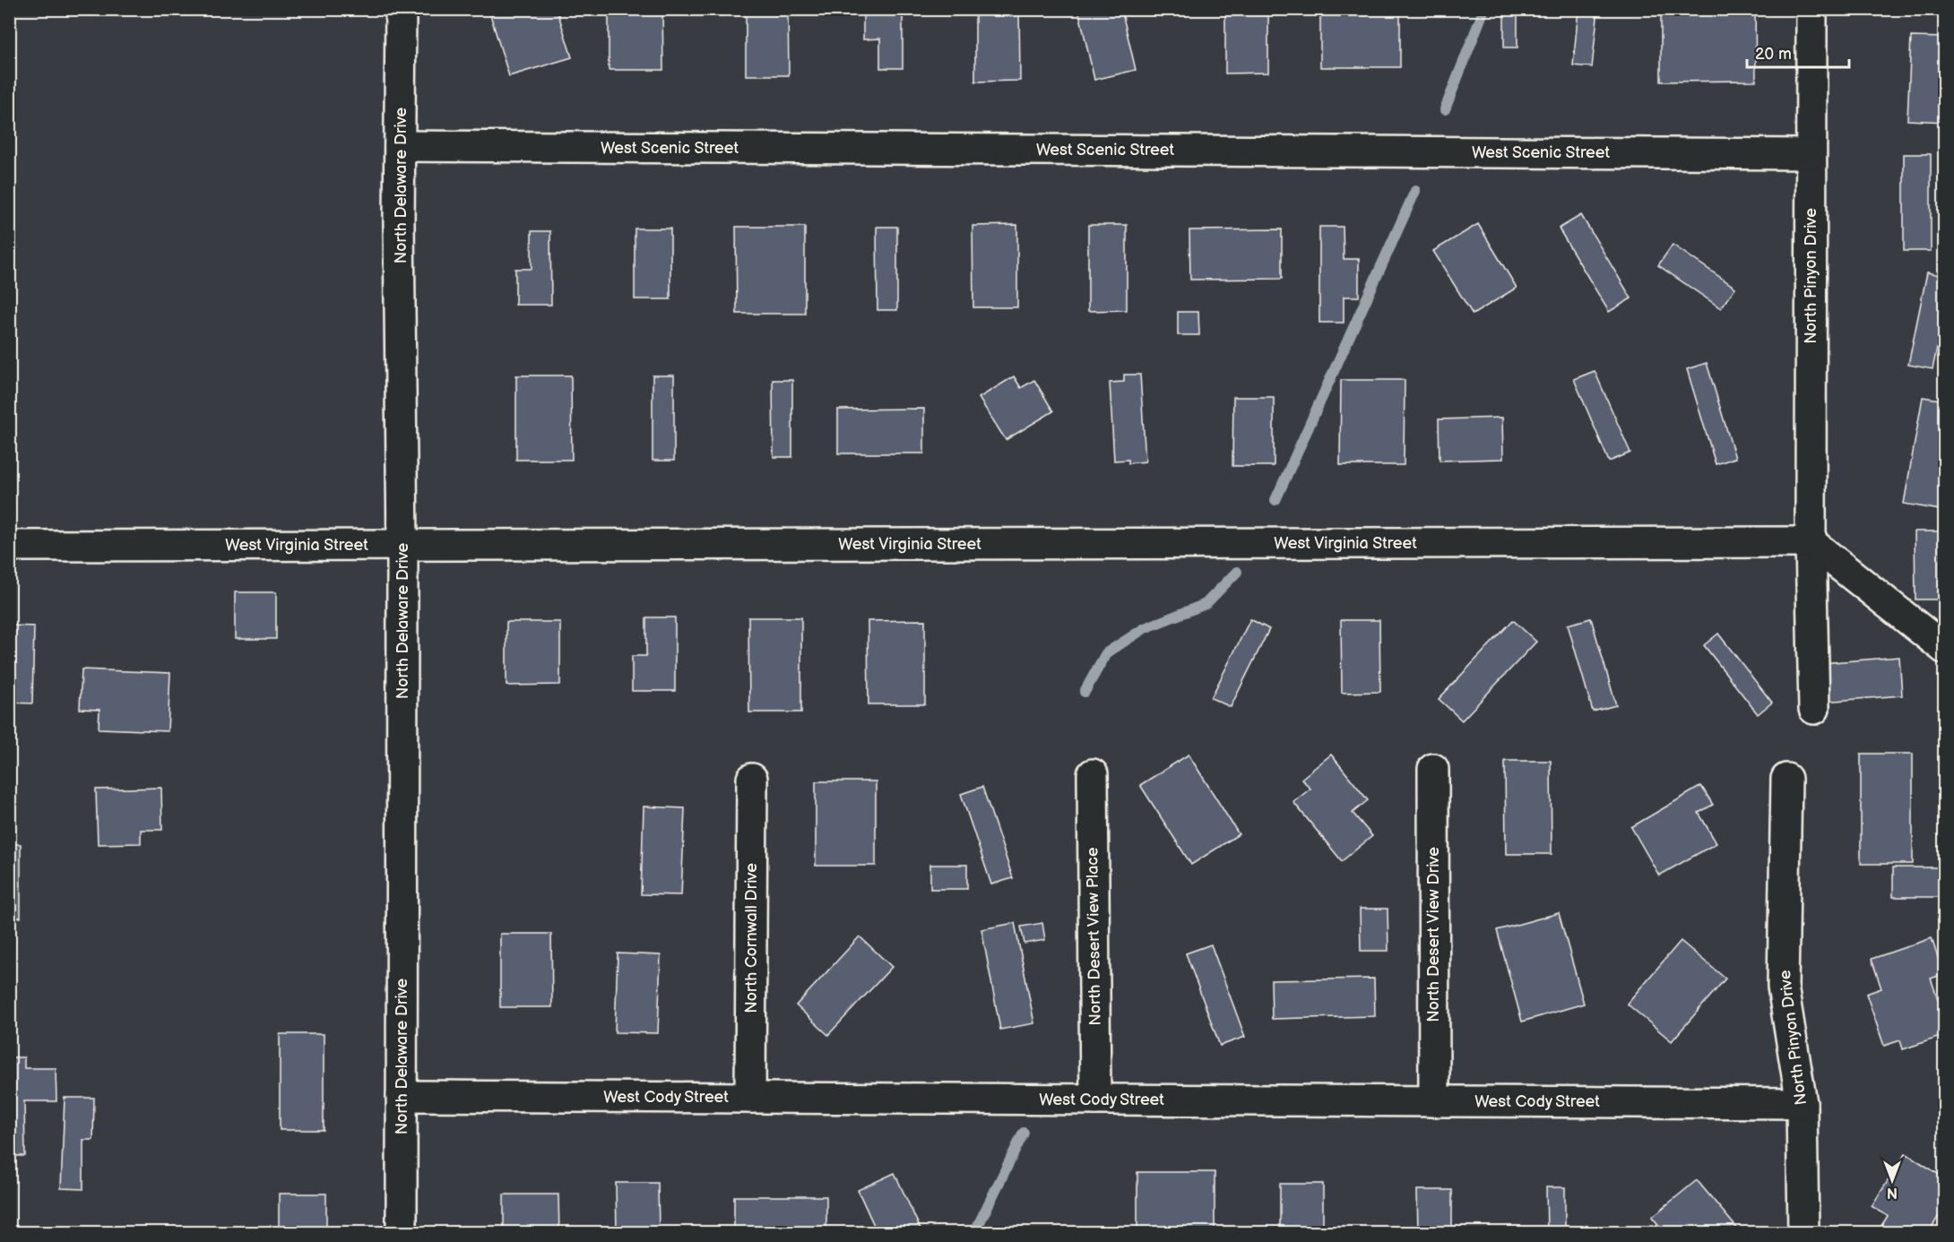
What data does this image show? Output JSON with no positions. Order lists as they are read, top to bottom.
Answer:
{
  "streets": {
    "street": [
      "West Scenic Street",
      "North Delaware Drive",
      "North Pinyon Drive",
      "West Virginia Street",
      "North Desert View Drive",
      "North Desert View Place",
      "North Cornwall Drive",
      "West Cody Street"
    ]
  },
  "crossings": [
    ["West Scenic Street", "North Delaware Drive"],
    ["West Scenic Street", "North Pinyon Drive"],
    ["North Delaware Drive", "West Virginia Street"],
    ["North Delaware Drive", "West Cody Street"],
    ["North Pinyon Drive", "West Virginia Street"],
    ["North Pinyon Drive", "West Cody Street"],
    ["North Desert View Drive", "West Cody Street"],
    ["North Desert View Place", "West Cody Street"],
    ["North Cornwall Drive", "West Cody Street"]
  ],
  "scale_bar": "20 m",
  "north": "bottom"
}
